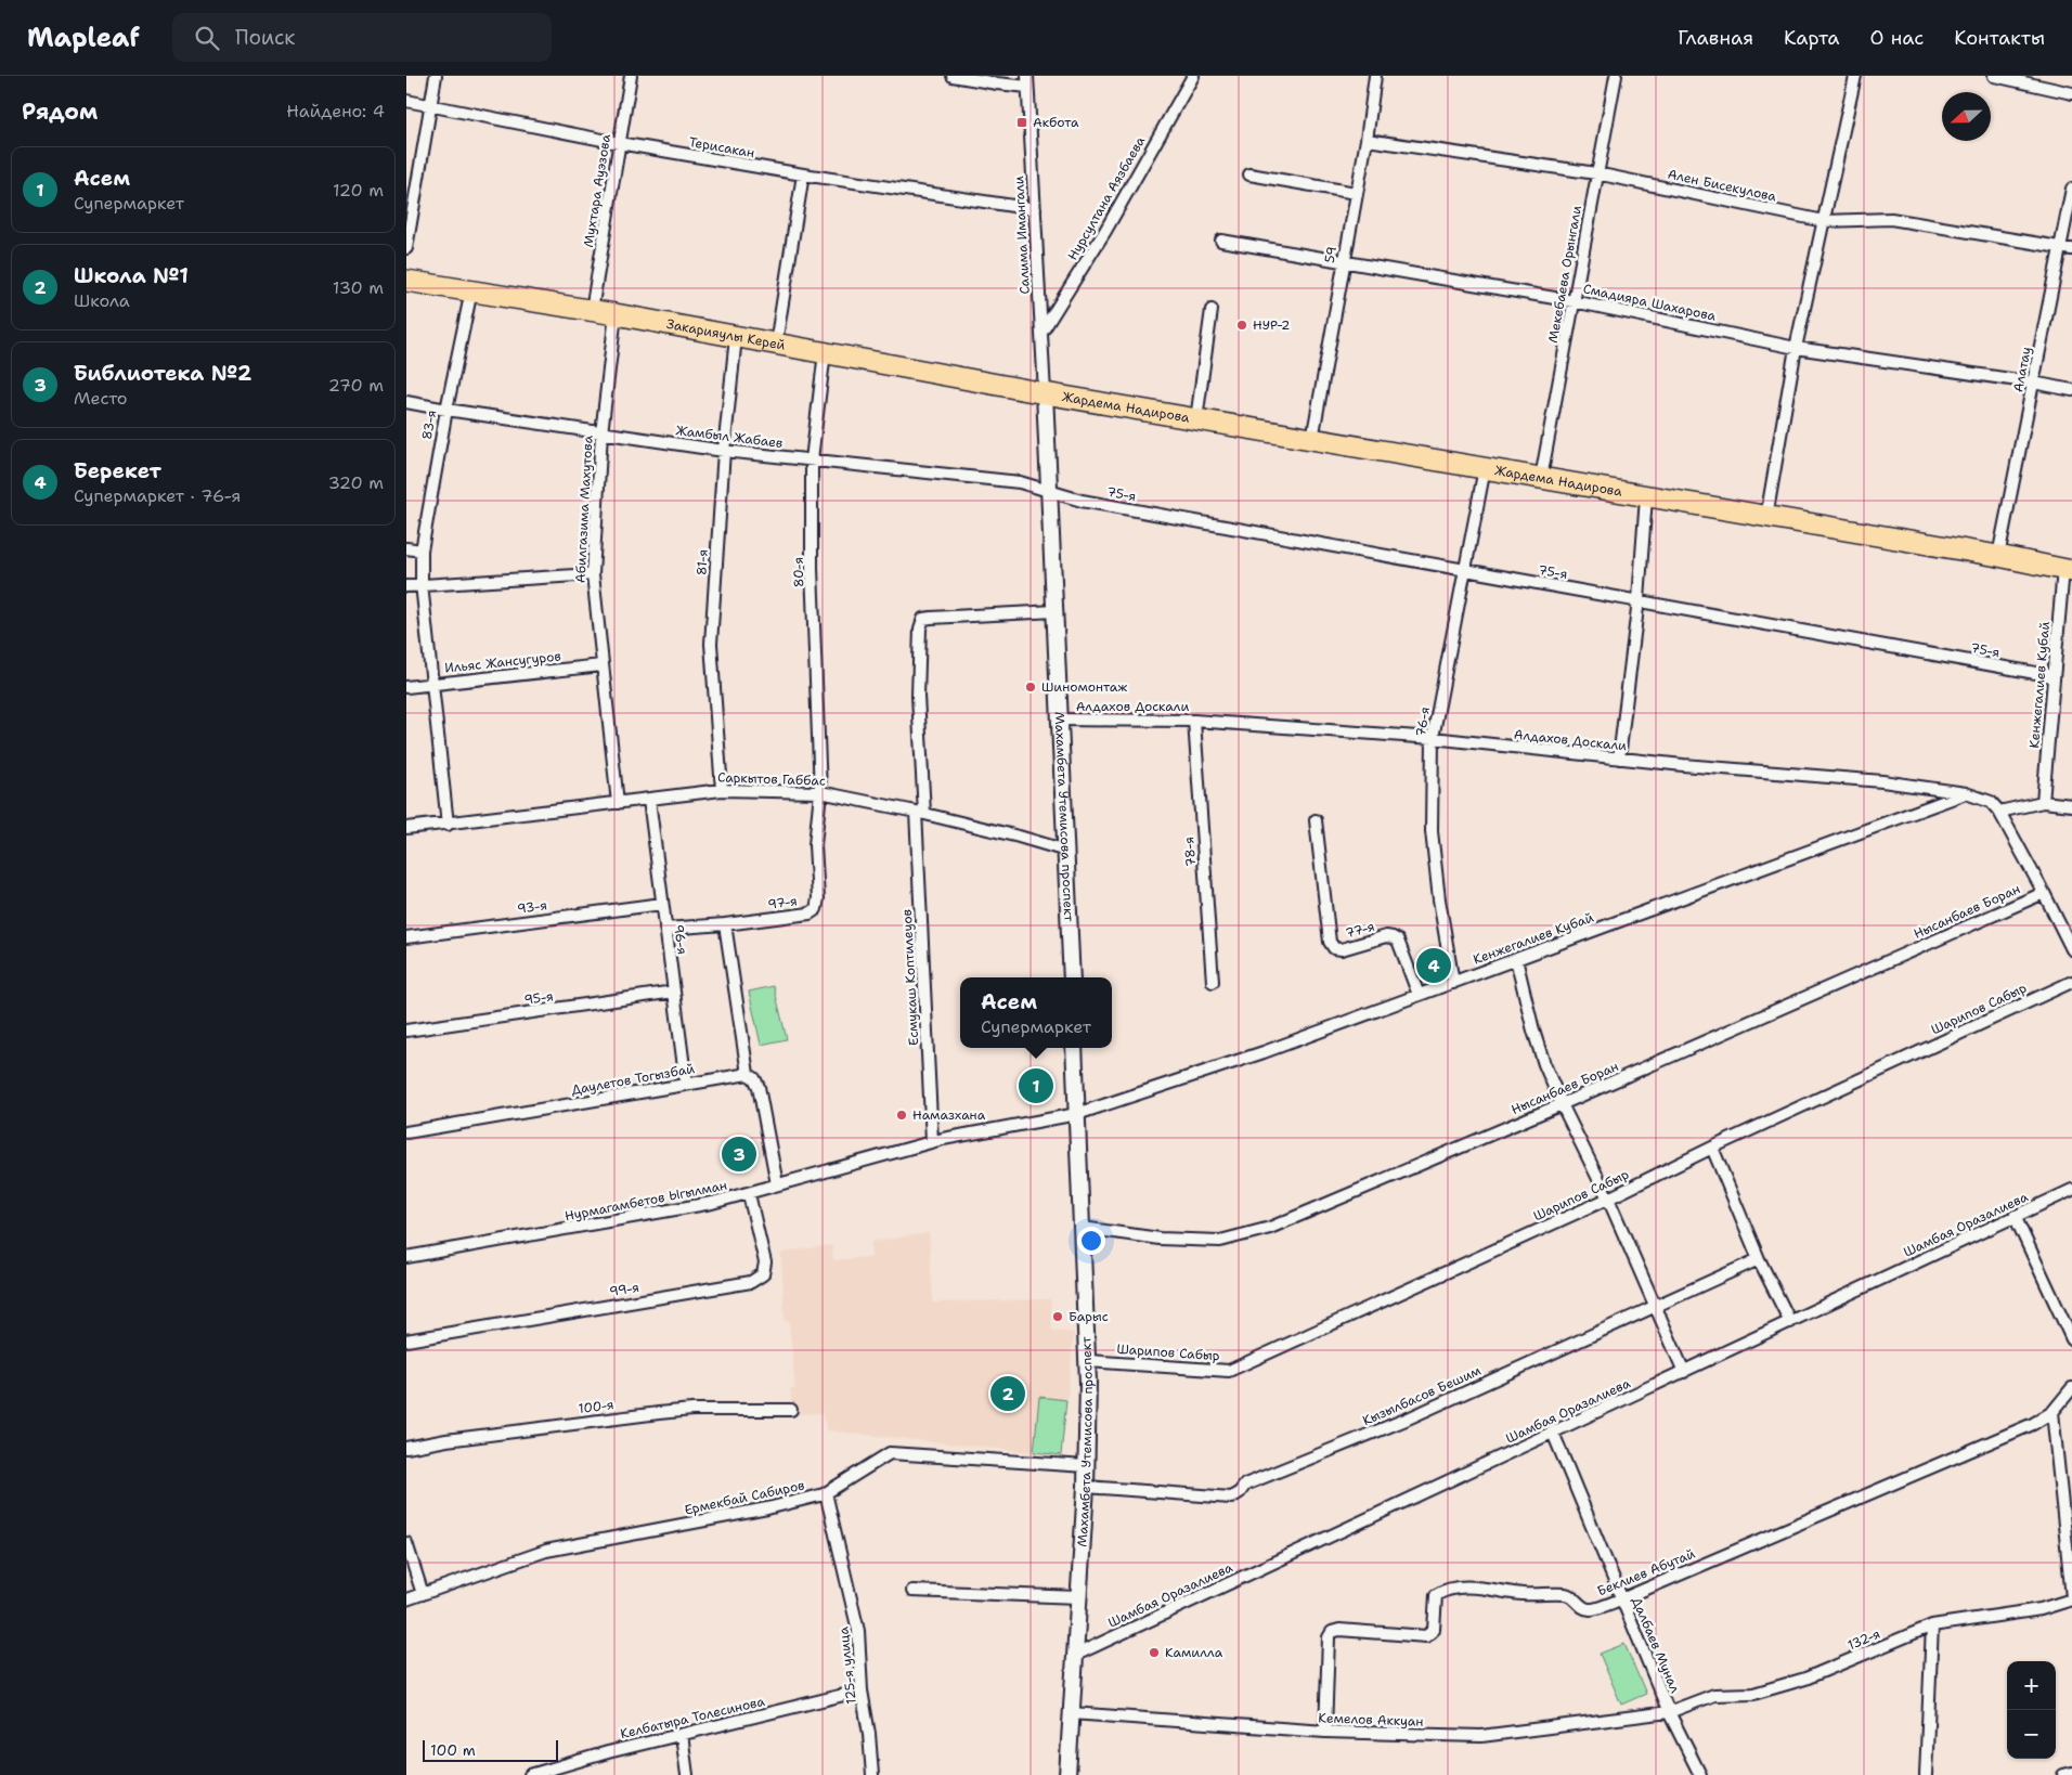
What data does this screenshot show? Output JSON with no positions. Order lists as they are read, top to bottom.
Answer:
{
  "streets": {
    "highway": ["Закарияулы Керей", "Жардема Надирова"],
    "street": [
      "Терисакан",
      "Ален Бисекулова",
      "Мухтара Ауэзова",
      "Нурсултана Аязбаева",
      "Салима Имангали",
      "59",
      "Мекебаева Орынгали",
      "Смадияра Шахарова",
      "Алатау",
      "83-я",
      "Жамбыл Жабаев",
      "75-я",
      "Абилгазима Махутова",
      "81-я",
      "80-я",
      "Ильяс Жансугуров",
      "Кенжегалиев Кубай",
      "Алдахов Доскали",
      "76-я",
      "Саркытов Габбас",
      "Махамбета Утемисова проспект",
      "78-я",
      "97-я",
      "93-я",
      "Нысанбаев Боран",
      "77-я",
      "96-я",
      "Есмукаш Коптилеуов",
      "95-я",
      "Шарипов Сабыр",
      "Даулетов Тогызбай",
      "Нурмагамбетов Ыгылман",
      "Шамбая Оразалиева",
      "99-я",
      "Кызылбасов Бешим",
      "100-я",
      "Ермекбай Сабиров",
      "Беклиев Абутай",
      "132-я",
      "Далбаев Мунал",
      "125-я улица",
      "Келбатыра Толесинова",
      "Кемелов Аккуан"
    ]
  },
  "crossings": [
    ["Терисакан", "Мухтара Ауэзова"],
    ["Терисакан", "Салима Имангали"],
    ["Ален Бисекулова", "59"],
    ["Ален Бисекулова", "Мекебаева Орынгали"],
    ["Ален Бисекулова", "Алатау"],
    ["Мухтара Ауэзова", "Закарияулы Керей"],
    ["Нурсултана Аязбаева", "Салима Имангали"],
    ["Салима Имангали", "Закарияулы Керей"],
    ["Салима Имангали", "Жардема Надирова"],
    ["Салима Имангали", "Махамбета Утемисова проспект"],
    ["59", "Смадияра Шахарова"],
    ["59", "Жардема Надирова"],
    ["Мекебаева Орынгали", "Смадияра Шахарова"],
    ["Мекебаева Орынгали", "Жардема Надирова"],
    ["Смадияра Шахарова", "Алатау"],
    ["Закарияулы Керей", "Жардема Надирова"],
    ["Закарияулы Керей", "83-я"],
    ["Закарияулы Керей", "Абилгазима Махутова"],
    ["Закарияулы Керей", "81-я"],
    ["Закарияулы Керей", "80-я"],
    ["Закарияулы Керей", "Махамбета Утемисова проспект"],
    ["Алатау", "Жардема Надирова"],
    ["Жардема Надирова", "Кенжегалиев Кубай"],
    ["Жардема Надирова", "76-я"],
    ["Жардема Надирова", "Махамбета Утемисова проспект"],
    ["83-я", "Жамбыл Жабаев"],
    ["83-я", "Ильяс Жансугуров"],
    ["83-я", "Саркытов Габбас"],
    ["Жамбыл Жабаев", "75-я"],
    ["Жамбыл Жабаев", "Абилгазима Махутова"],
    ["Жамбыл Жабаев", "81-я"],
    ["Жамбыл Жабаев", "80-я"],
    ["Жамбыл Жабаев", "Махамбета Утемисова проспект"],
    ["75-я", "Кенжегалиев Кубай"],
    ["75-я", "76-я"],
    ["75-я", "Махамбета Утемисова проспект"],
    ["Абилгазима Махутова", "Ильяс Жансугуров"],
    ["Абилгазима Махутова", "Саркытов Габбас"],
    ["81-я", "Саркытов Габбас"],
    ["80-я", "Саркытов Габбас"],
    ["80-я", "97-я"],
    ["Кенжегалиев Кубай", "Алдахов Доскали"],
    ["Кенжегалиев Кубай", "76-я"],
    ["Кенжегалиев Кубай", "Махамбета Утемисова проспект"],
    ["Кенжегалиев Кубай", "77-я"],
    ["Кенжегалиев Кубай", "Нурмагамбетов Ыгылман"],
    ["Алдахов Доскали", "76-я"],
    ["Алдахов Доскали", "Махамбета Утемисова проспект"],
    ["Алдахов Доскали", "78-я"],
    ["Саркытов Габбас", "Махамбета Утемисова проспект"],
    ["Саркытов Габбас", "97-я"],
    ["Саркытов Габбас", "96-я"],
    ["Саркытов Габбас", "Есмукаш Коптилеуов"],
    ["Махамбета Утемисова проспект", "Нысанбаев Боран"],
    ["Махамбета Утемисова проспект", "Есмукаш Коптилеуов"],
    ["Махамбета Утемисова проспект", "Шарипов Сабыр"],
    ["Махамбета Утемисова проспект", "Нурмагамбетов Ыгылман"],
    ["Махамбета Утемисова проспект", "Шамбая Оразалиева"],
    ["Махамбета Утемисова проспект", "Кызылбасов Бешим"],
    ["Махамбета Утемисова проспект", "Ермекбай Сабиров"],
    ["Махамбета Утемисова проспект", "Кемелов Аккуан"],
    ["97-я", "96-я"],
    ["93-я", "96-я"],
    ["96-я", "95-я"],
    ["96-я", "Даулетов Тогызбай"],
    ["Есмукаш Коптилеуов", "Нурмагамбетов Ыгылман"],
    ["Нурмагамбетов Ыгылман", "99-я"],
    ["Шамбая Оразалиева", "Далбаев Мунал"],
    ["Ермекбай Сабиров", "125-я улица"],
    ["Беклиев Абутай", "132-я"],
    ["Беклиев Абутай", "Далбаев Мунал"],
    ["Беклиев Абутай", "Кемелов Аккуан"],
    ["132-я", "Далбаев Мунал"],
    ["132-я", "Кемелов Аккуан"],
    ["Далбаев Мунал", "Кемелов Аккуан"],
    ["125-я улица", "Келбатыра Толесинова"]
  ],
  "places": {
    "transit": ["Акбота"],
    "other": [
      "НУР-2",
      "Шиномонтаж",
      "Намазхана",
      "Барыс",
      "Камилла"
    ]
  },
  "scale_bar": "100 m",
  "north": "left",
  "page": {
    "header": "Mapleaf",
    "search": "Поиск",
    "nav": [
      "Главная",
      "Карта",
      "О нас",
      "Контакты"
    ],
    "heading": ["Рядом", "Найдено: 4"],
    "list": [
      {
        "mark": "1",
        "name": "Асем",
        "note": "Супермаркет",
        "value": "120 m"
      },
      {
        "mark": "2",
        "name": "Школа №1",
        "note": "Школа",
        "value": "130 m"
      },
      {
        "mark": "3",
        "name": "Библиотека №2",
        "note": "Место",
        "value": "270 m"
      },
      {
        "mark": "4",
        "name": "Берекет",
        "note": "Супермаркет · 76-я",
        "value": "320 m"
      }
    ],
    "pins": [
      "4",
      "1",
      "3",
      "2"
    ],
    "popup": ["Асем", "Супермаркет"],
    "map_buttons": ["+", "−"],
    "scale": "100 m"
  }
}
